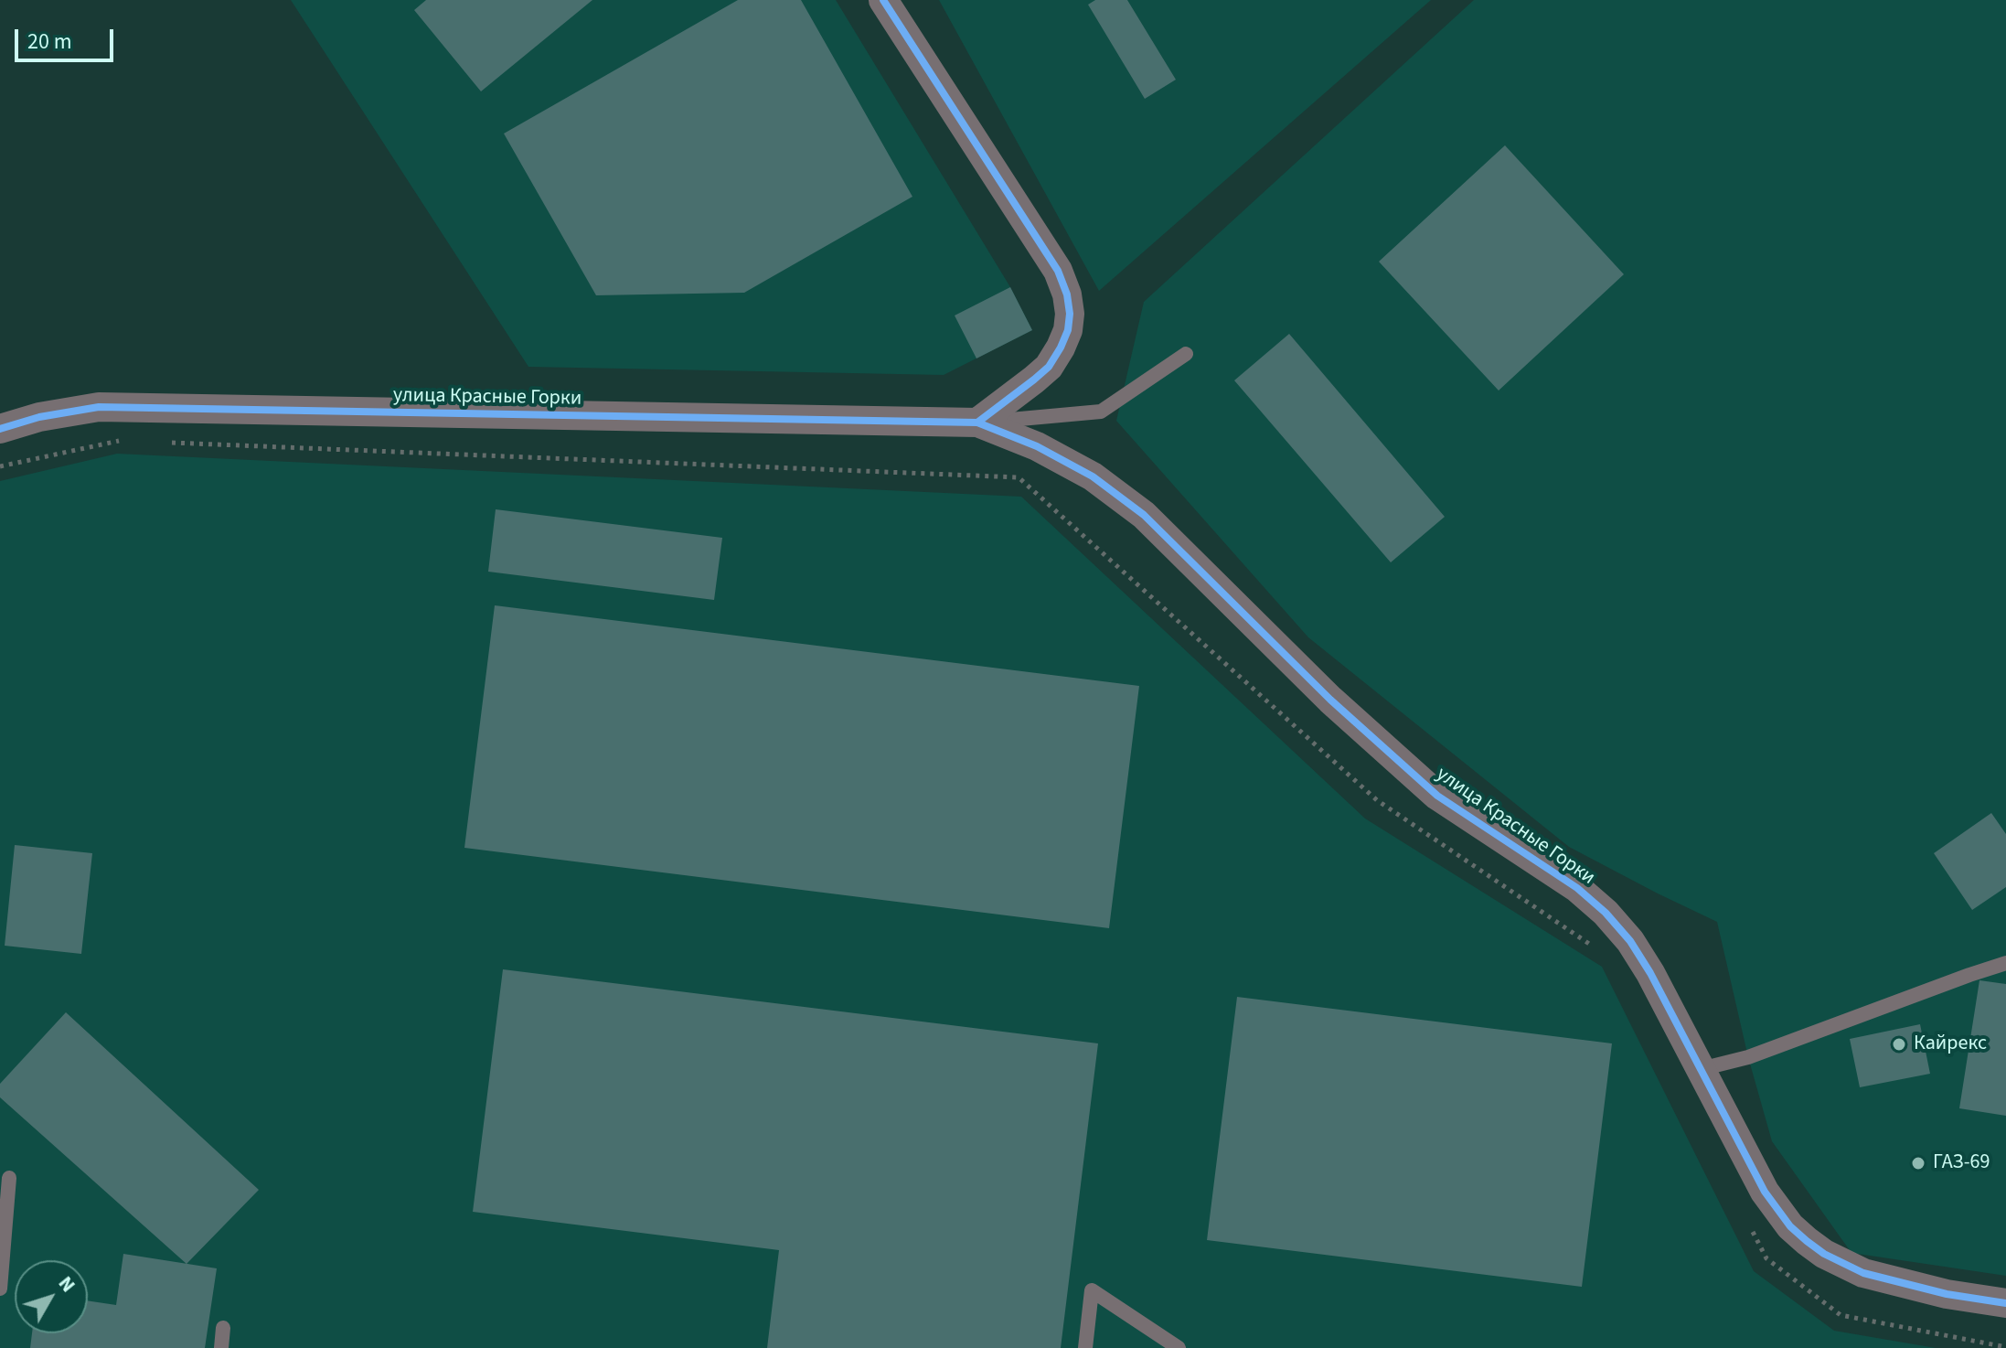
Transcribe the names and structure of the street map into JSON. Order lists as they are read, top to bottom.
{
  "streets": {
    "street": ["улица Красные Горки"]
  },
  "places": ["Кайрекс", "ГАЗ-69"],
  "scale_bar": "20 m",
  "north": "top right"
}
